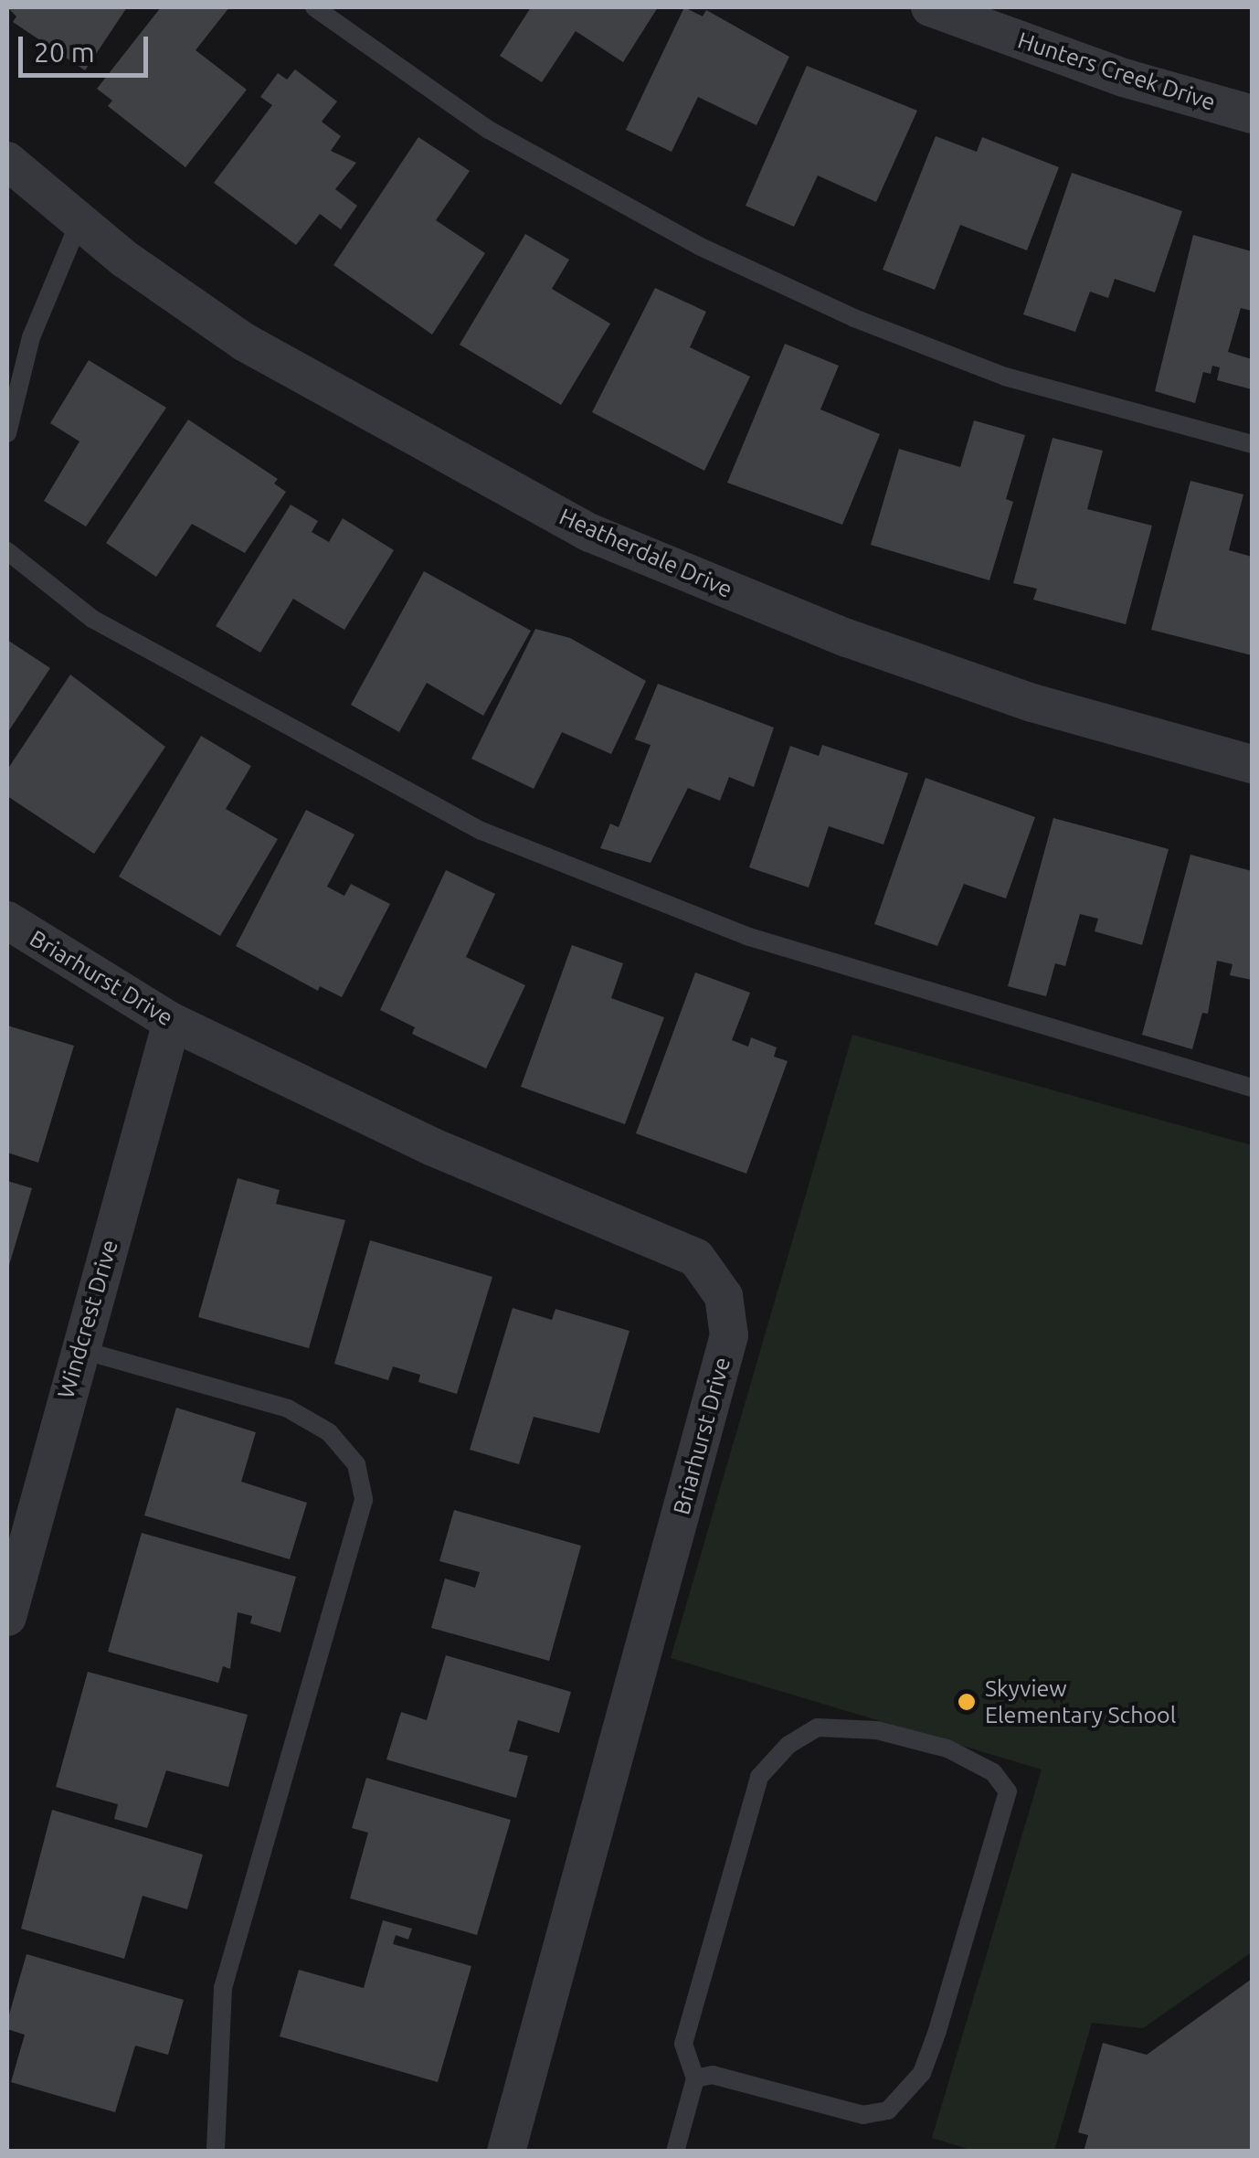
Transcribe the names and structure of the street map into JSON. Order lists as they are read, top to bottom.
{
  "streets": {
    "street": [
      "Hunters Creek Drive",
      "Heatherdale Drive",
      "Briarhurst Drive",
      "Windcrest Drive"
    ]
  },
  "crossings": [
    ["Briarhurst Drive", "Windcrest Drive"]
  ],
  "places": ["Skyview Elementary School"],
  "scale_bar": "20 m"
}
